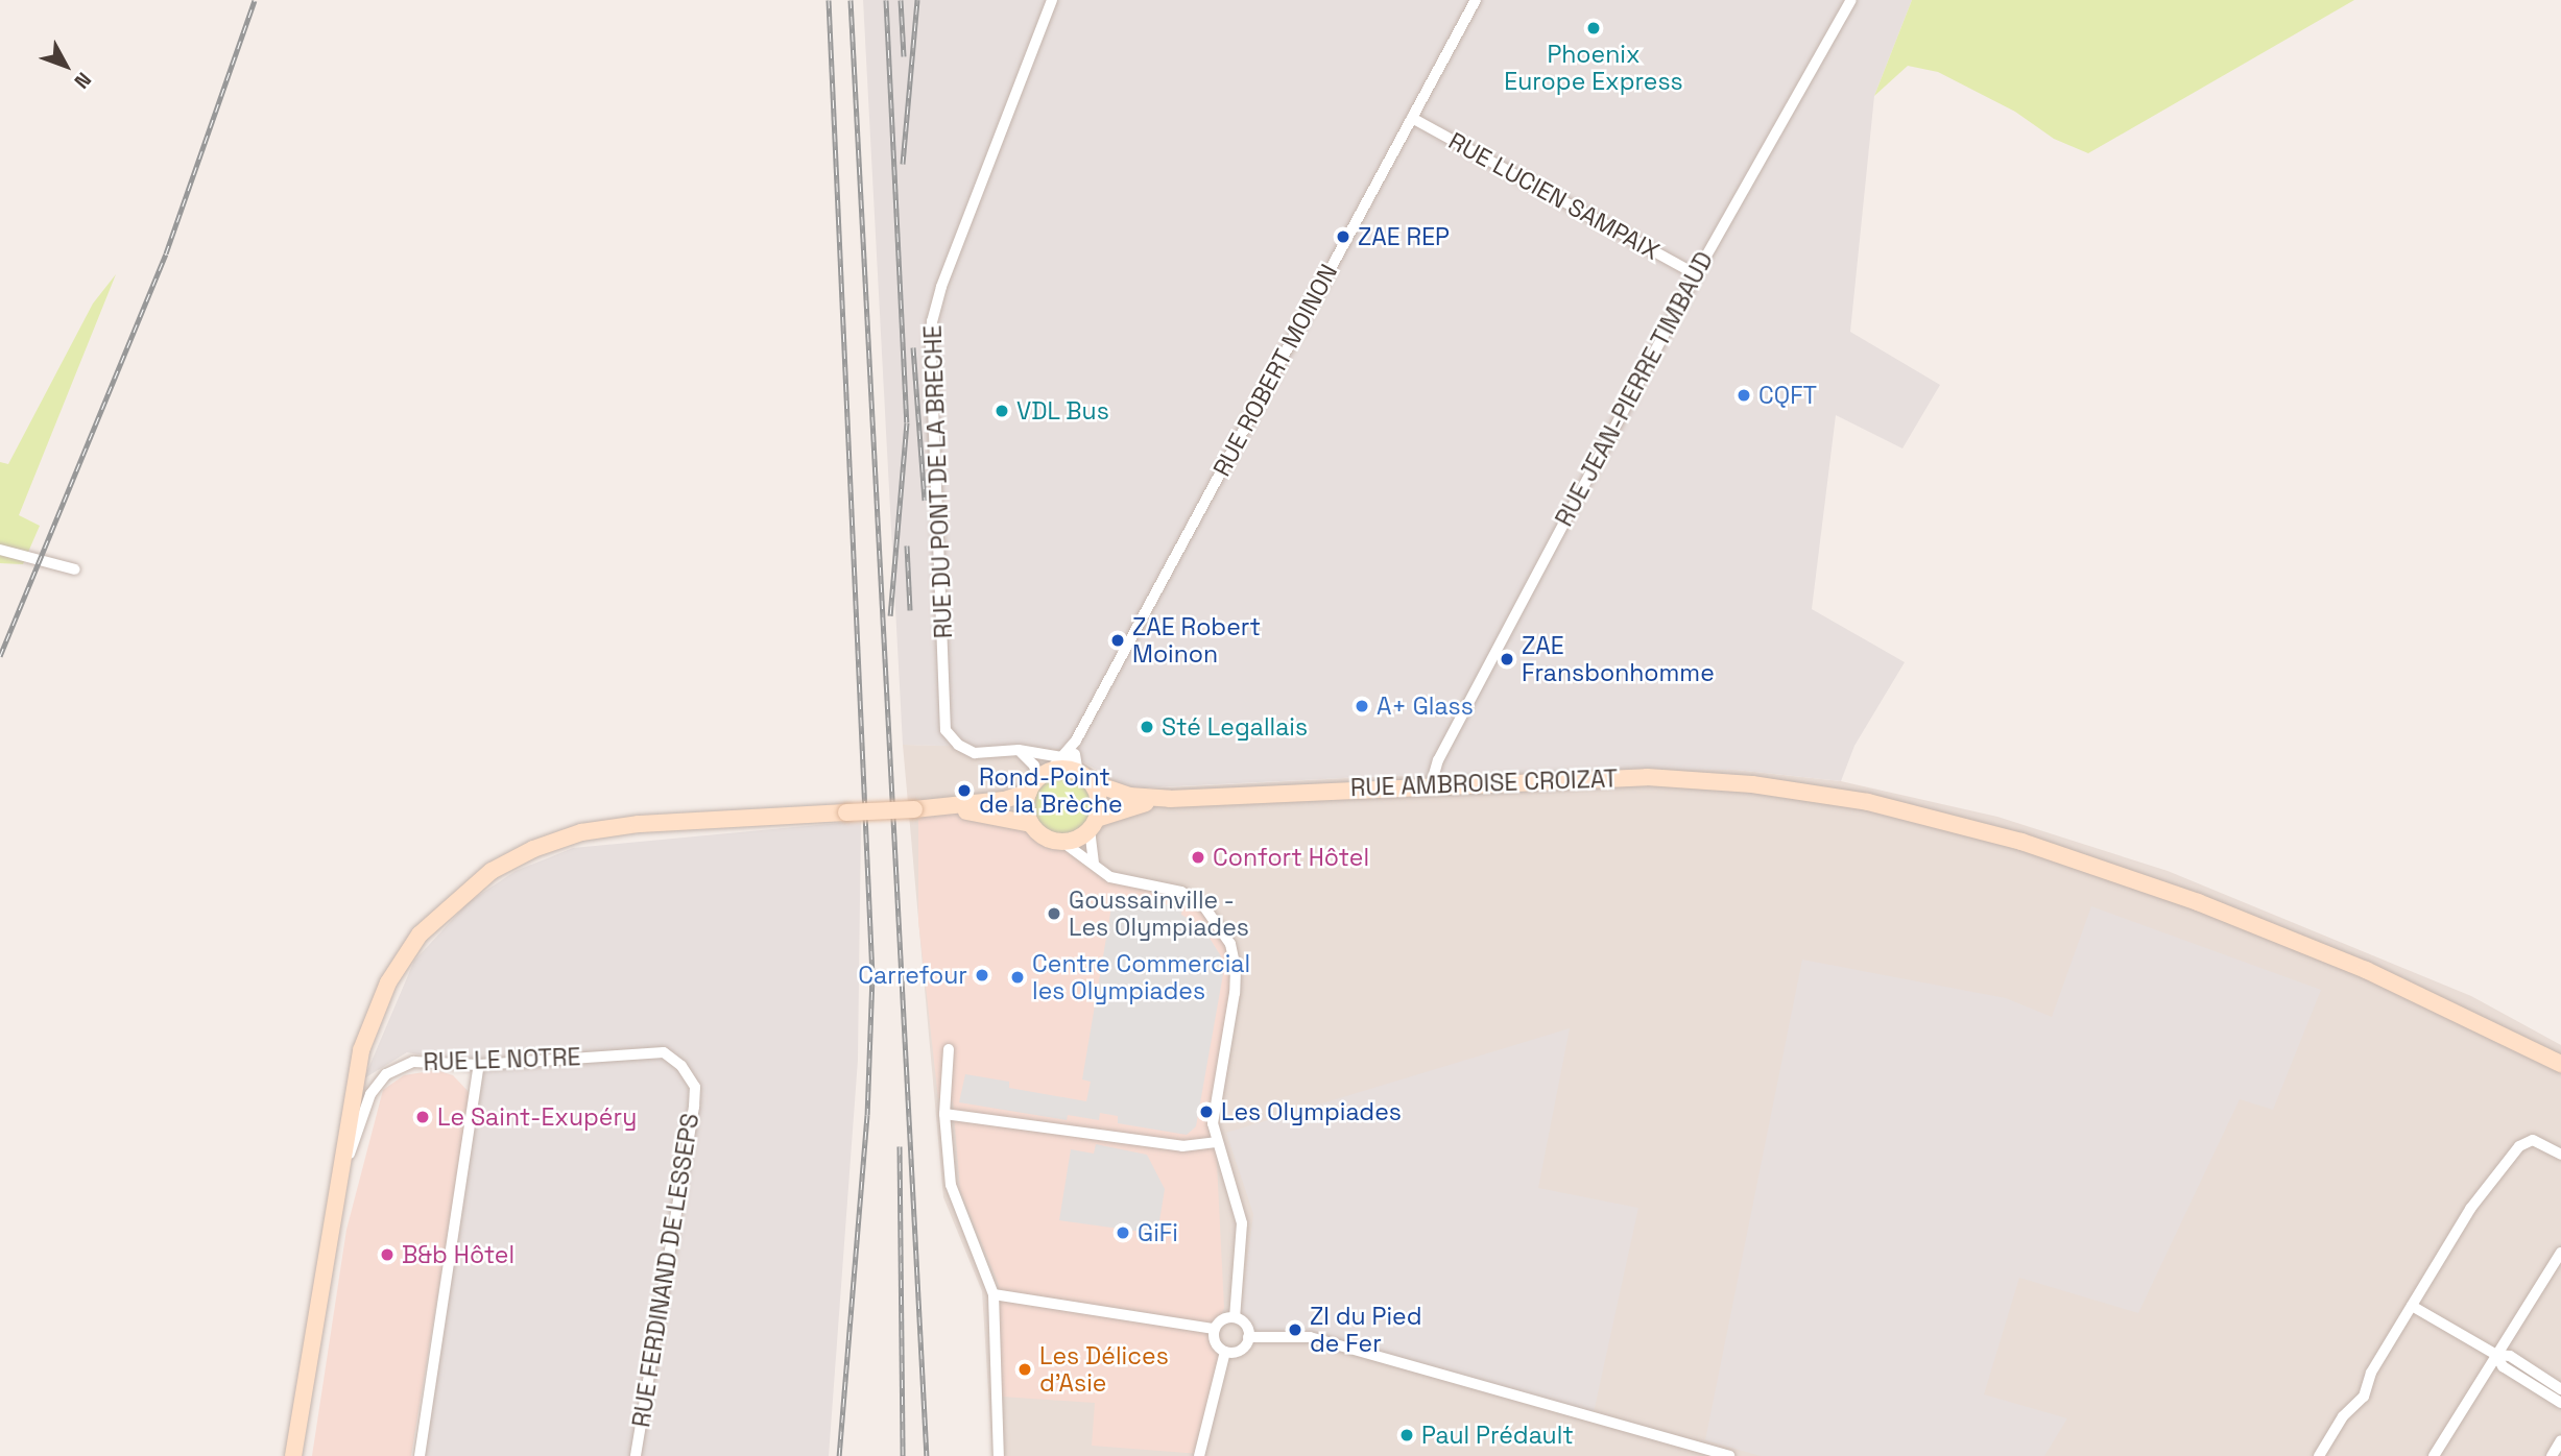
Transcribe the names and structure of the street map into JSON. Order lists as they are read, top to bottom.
{
  "streets": {
    "main road": ["RUE AMBROISE CROIZAT"],
    "street": [
      "RUE LUCIEN SAMPAIX",
      "RUE ROBERT MOINON",
      "RUE JEAN-PIERRE TIMBAUD",
      "RUE DU PONT DE LA BRECHE",
      "RUE LE NOTRE",
      "RUE FERDINAND DE LESSEPS"
    ]
  },
  "crossings": [
    ["RUE LUCIEN SAMPAIX", "RUE ROBERT MOINON"],
    ["RUE LUCIEN SAMPAIX", "RUE JEAN-PIERRE TIMBAUD"],
    ["RUE ROBERT MOINON", "RUE DU PONT DE LA BRECHE"],
    ["RUE JEAN-PIERRE TIMBAUD", "RUE AMBROISE CROIZAT"],
    ["RUE LE NOTRE", "RUE FERDINAND DE LESSEPS"]
  ],
  "places": [
    "Phoenix Europe Express",
    "ZAE REP",
    "CQFT",
    "VDL Bus",
    "ZAE Robert Moinon",
    "ZAE Fransbonhomme",
    "A+ Glass",
    "Sté Legallais",
    "Rond-Point de la Brèche",
    "Confort Hôtel",
    "Goussainville - Les Olympiades",
    "Carrefour",
    "Centre Commercial les Olympiades",
    "Les Olympiades",
    "Le Saint-Exupéry",
    "GiFi",
    "B&b Hôtel",
    "ZI du Pied de Fer",
    "Les Délices d'Asie",
    "Paul Prédault"
  ],
  "north": "bottom right"
}
